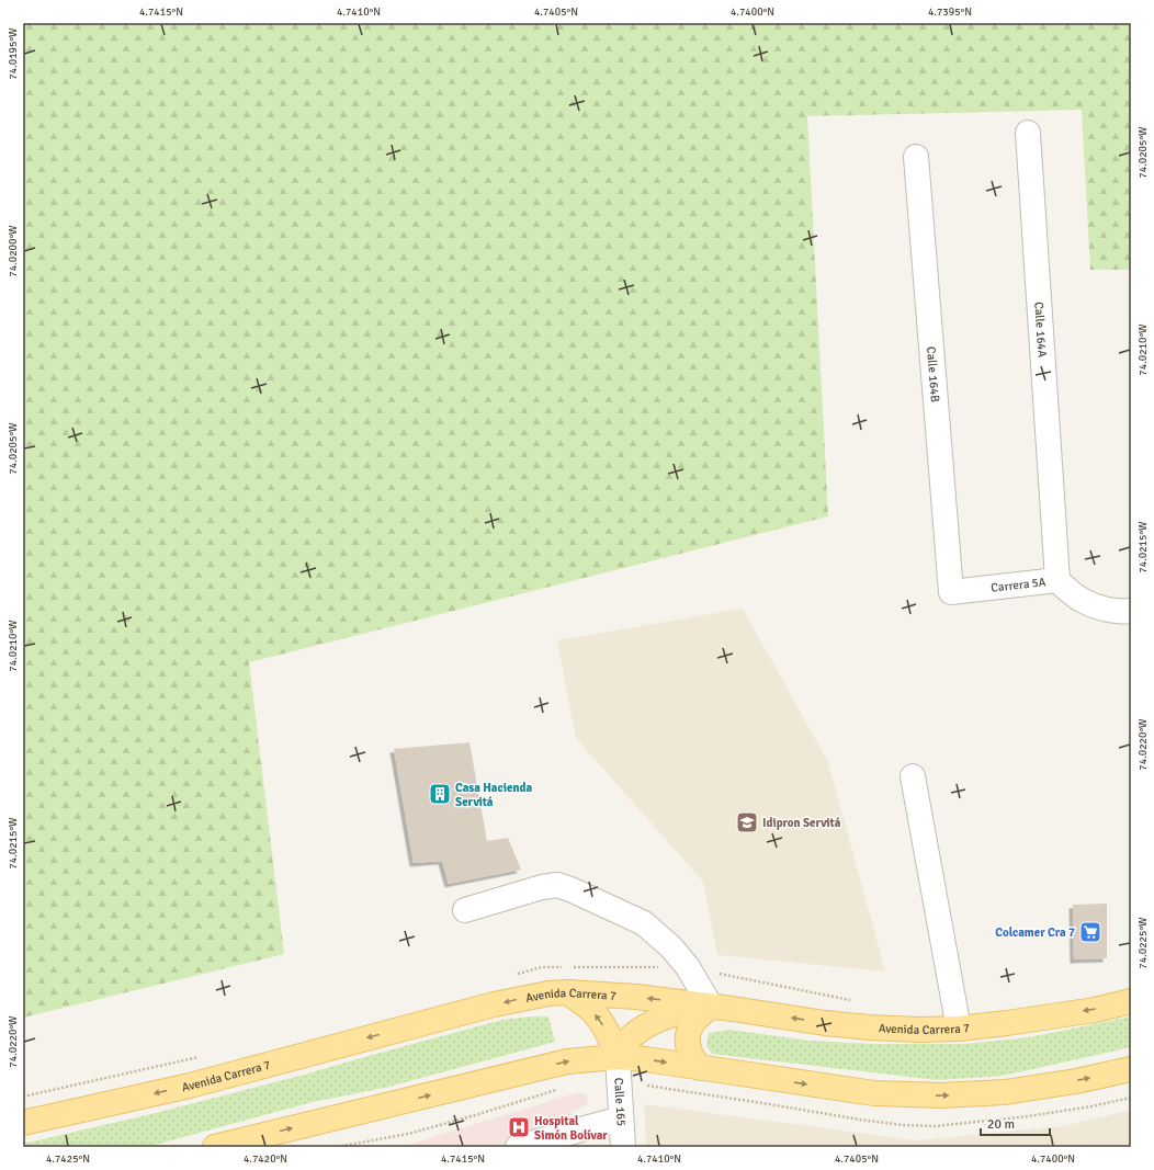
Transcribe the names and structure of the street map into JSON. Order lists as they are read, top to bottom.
{
  "streets": {
    "main road": ["Avenida Carrera 7"],
    "street": [
      "Calle 164A",
      "Calle 164B",
      "Carrera 5A",
      "Calle 165"
    ]
  },
  "crossings": [
    ["Calle 164A", "Carrera 5A"],
    ["Calle 164B", "Carrera 5A"]
  ],
  "places": {
    "building": ["Casa Hacienda Servitá"],
    "school or university": ["Idipron Servitá"],
    "supermarket": ["Colcamer Cra 7"],
    "hospital": ["Hospital Simón Bolívar"]
  },
  "scale_bar": "20 m",
  "coordinates": [
    "4.7415°N",
    "4.7410°N",
    "4.7405°N",
    "4.7400°N",
    "4.7395°N",
    "74.0195°W",
    "74.0205°W",
    "74.0200°W",
    "74.0210°W",
    "74.0215°W",
    "74.0220°W",
    "74.0225°W",
    "4.7425°N",
    "4.7420°N"
  ]
}
